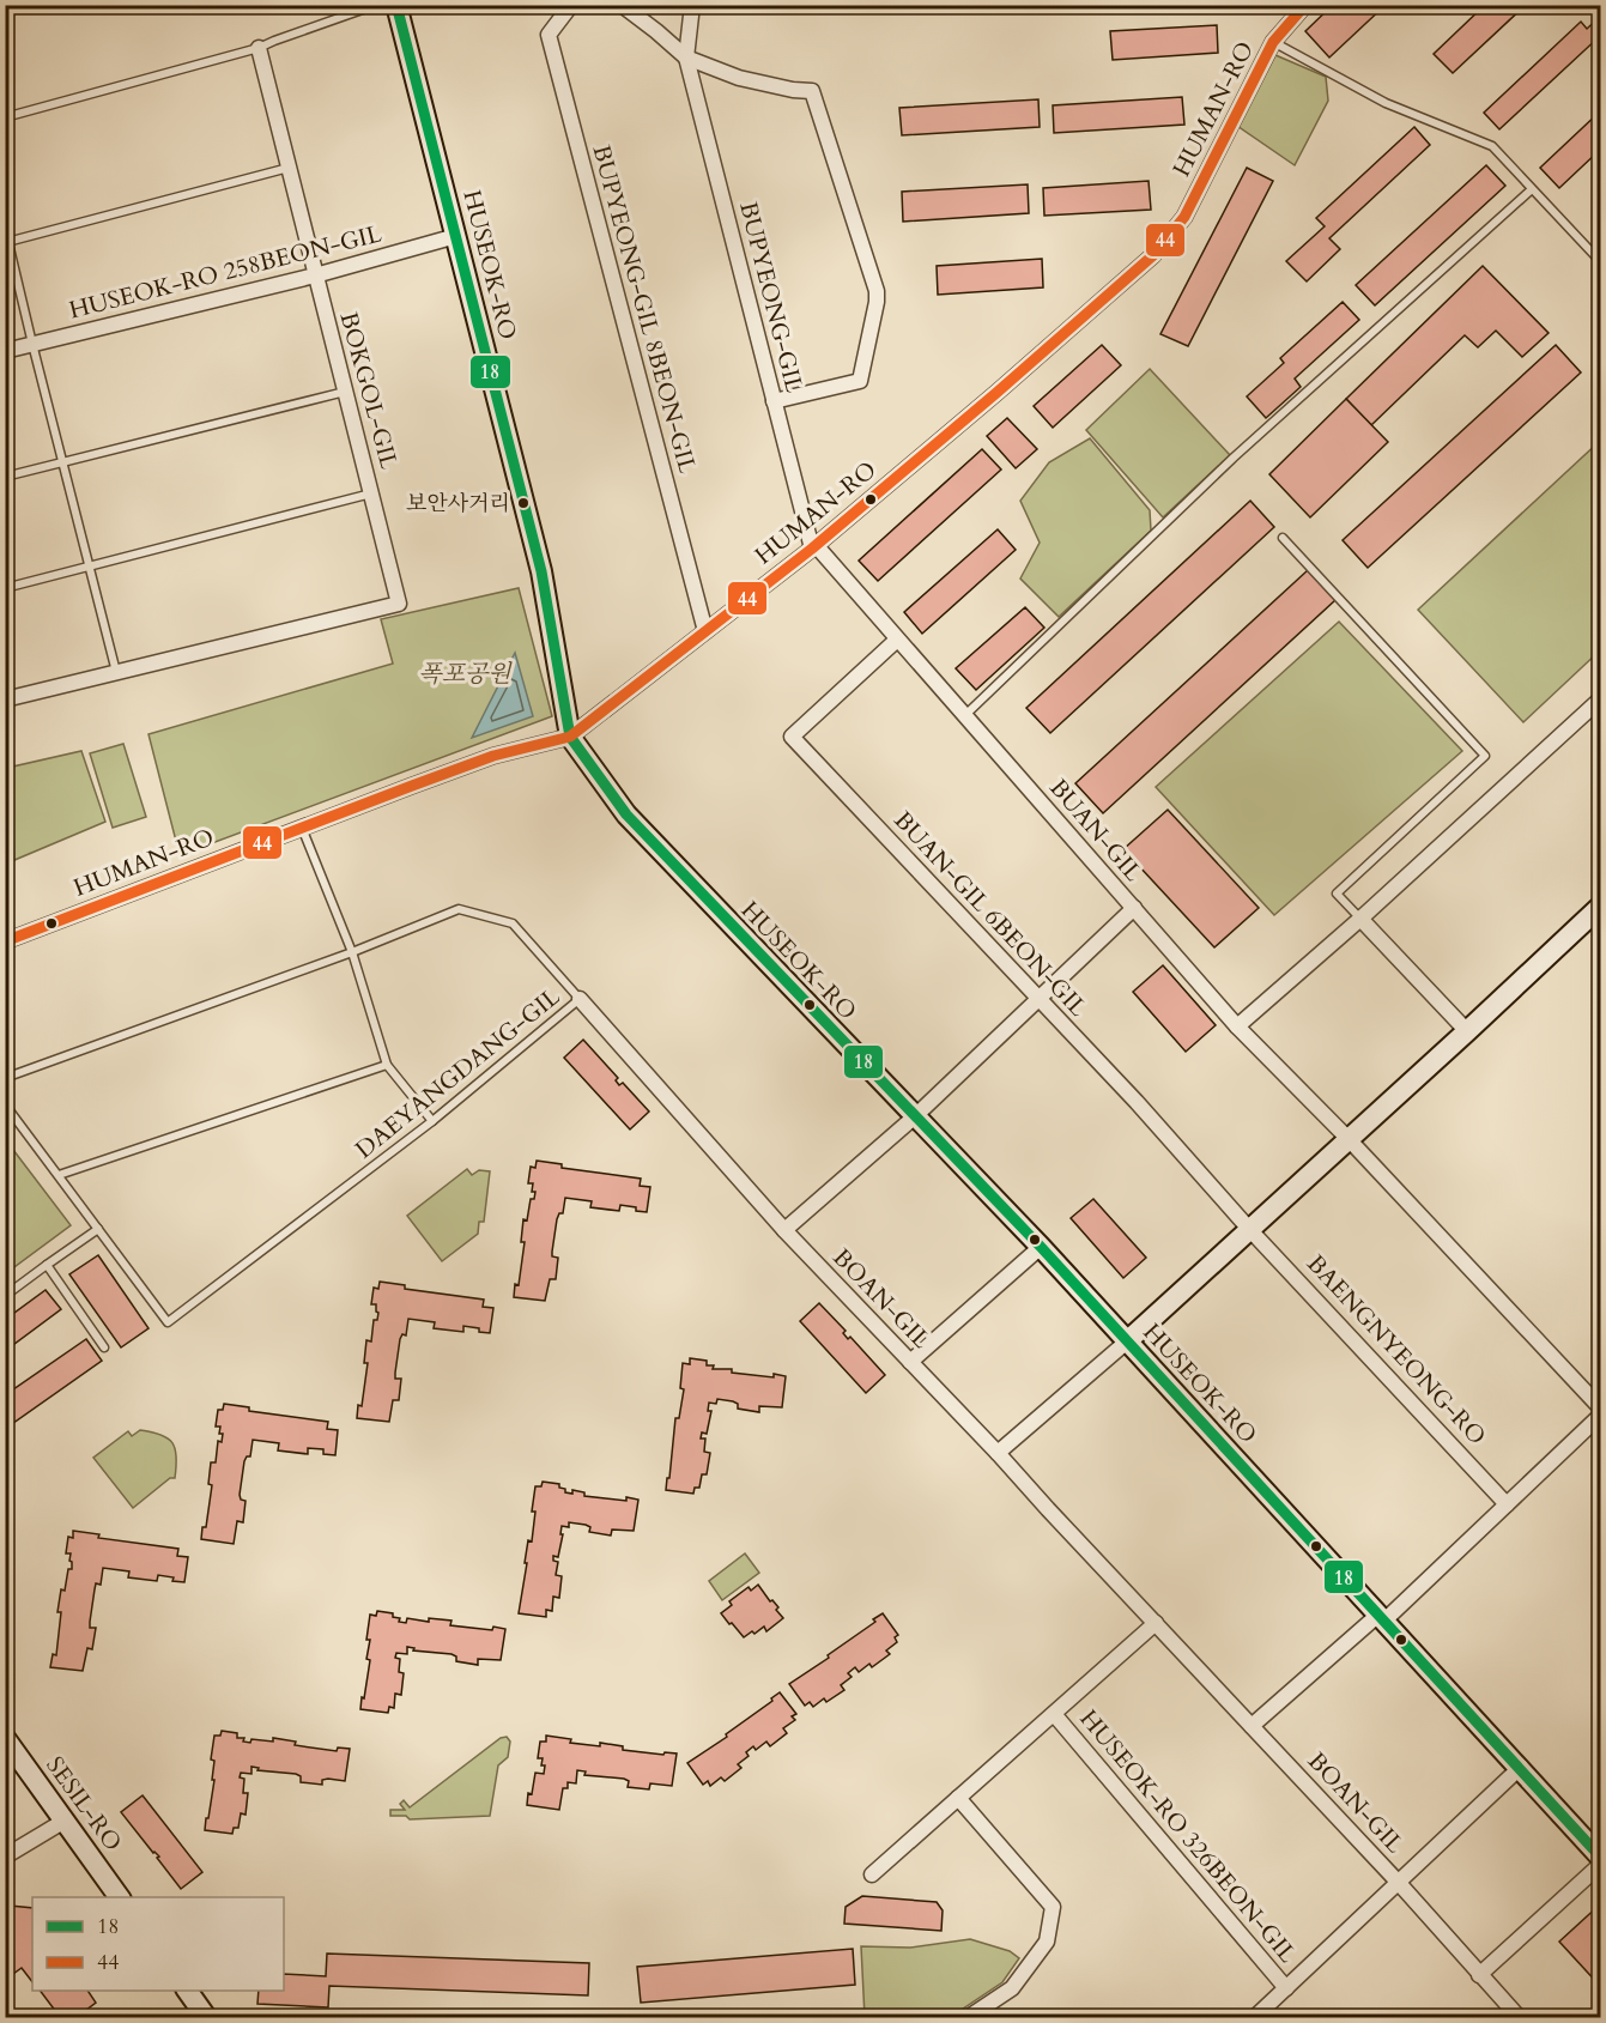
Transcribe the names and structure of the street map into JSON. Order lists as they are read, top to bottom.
{
  "streets": {
    "street": [
      "HUMAN-RO",
      "HUSEOK-RO",
      "HUSEOK-RO 258BEON-GIL",
      "BUPYEONG-GIL",
      "BUPYEONG-GIL 8BEON-GIL",
      "BOKGOL-GIL",
      "BUAN-GIL",
      "BUAN-GIL 6BEON-GIL",
      "BOAN-GIL",
      "BAENGNYEONG-RO",
      "SESIL-RO",
      "HUSEOK-RO 326BEON-GIL"
    ],
    "lane": ["DAEYANGDANG-GIL"]
  },
  "crossings": [
    ["HUMAN-RO", "HUSEOK-RO"],
    ["HUMAN-RO", "BUPYEONG-GIL"],
    ["HUMAN-RO", "BUPYEONG-GIL 8BEON-GIL"],
    ["HUMAN-RO", "BUAN-GIL"],
    ["HUSEOK-RO", "HUSEOK-RO 258BEON-GIL"],
    ["HUSEOK-RO", "HUSEOK-RO 326BEON-GIL"],
    ["HUSEOK-RO 258BEON-GIL", "BOKGOL-GIL"],
    ["BUPYEONG-GIL", "BUAN-GIL"],
    ["BUAN-GIL", "BUAN-GIL 6BEON-GIL"],
    ["BUAN-GIL 6BEON-GIL", "BAENGNYEONG-RO"],
    ["DAEYANGDANG-GIL", "BOAN-GIL"],
    ["BOAN-GIL", "HUSEOK-RO 326BEON-GIL"]
  ],
  "parks": ["폭포공원"],
  "places": ["보안사거리"],
  "lines": ["transit line 18", "transit line 44"],
  "legend": ["18", "44"]
}
